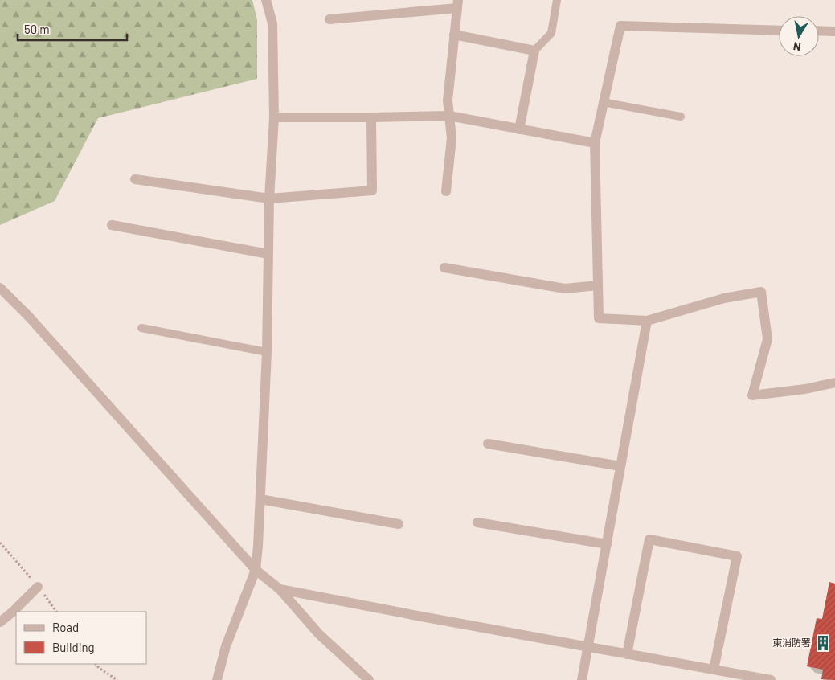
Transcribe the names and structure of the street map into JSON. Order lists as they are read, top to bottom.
{
  "places": {
    "building": ["東消防署"]
  },
  "legend": ["Road", "Building"],
  "scale_bar": "50 m",
  "north": "bottom"
}
